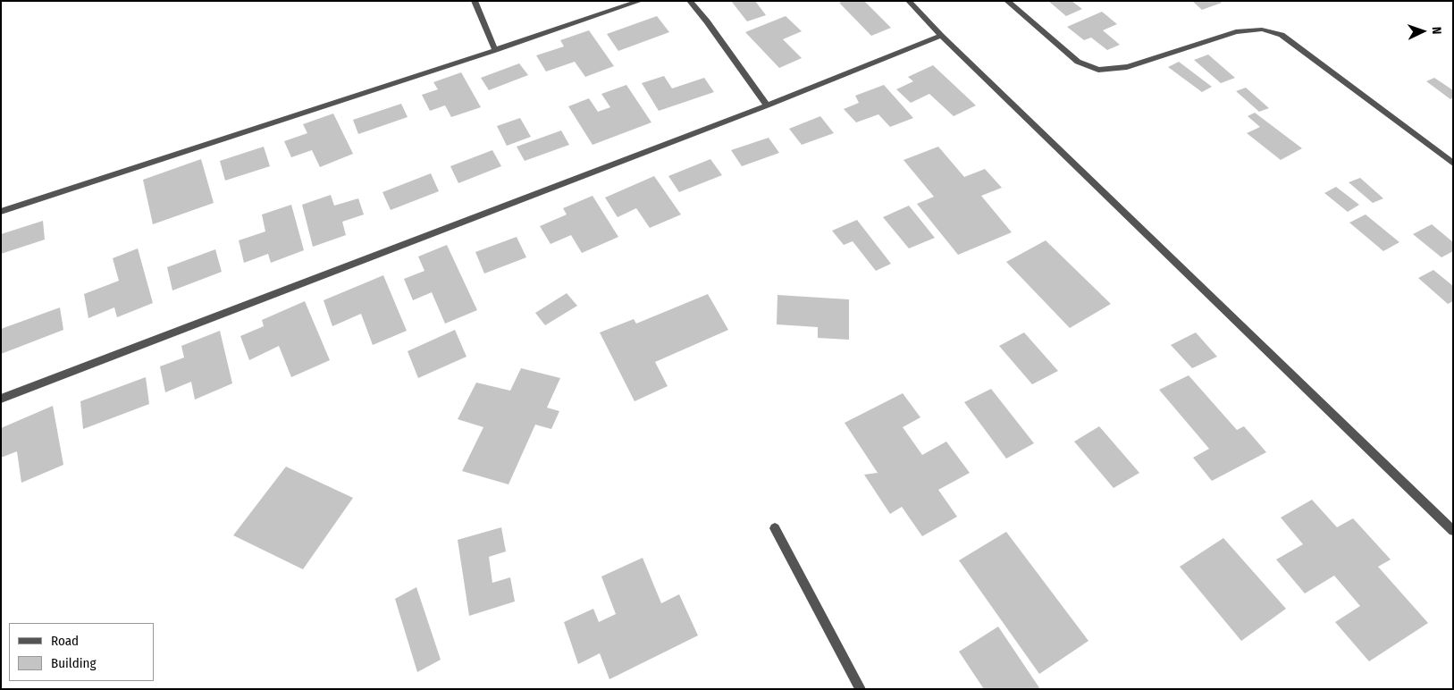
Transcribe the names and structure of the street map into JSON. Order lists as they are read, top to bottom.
{
  "legend": ["Road", "Building"],
  "north": "right"
}
